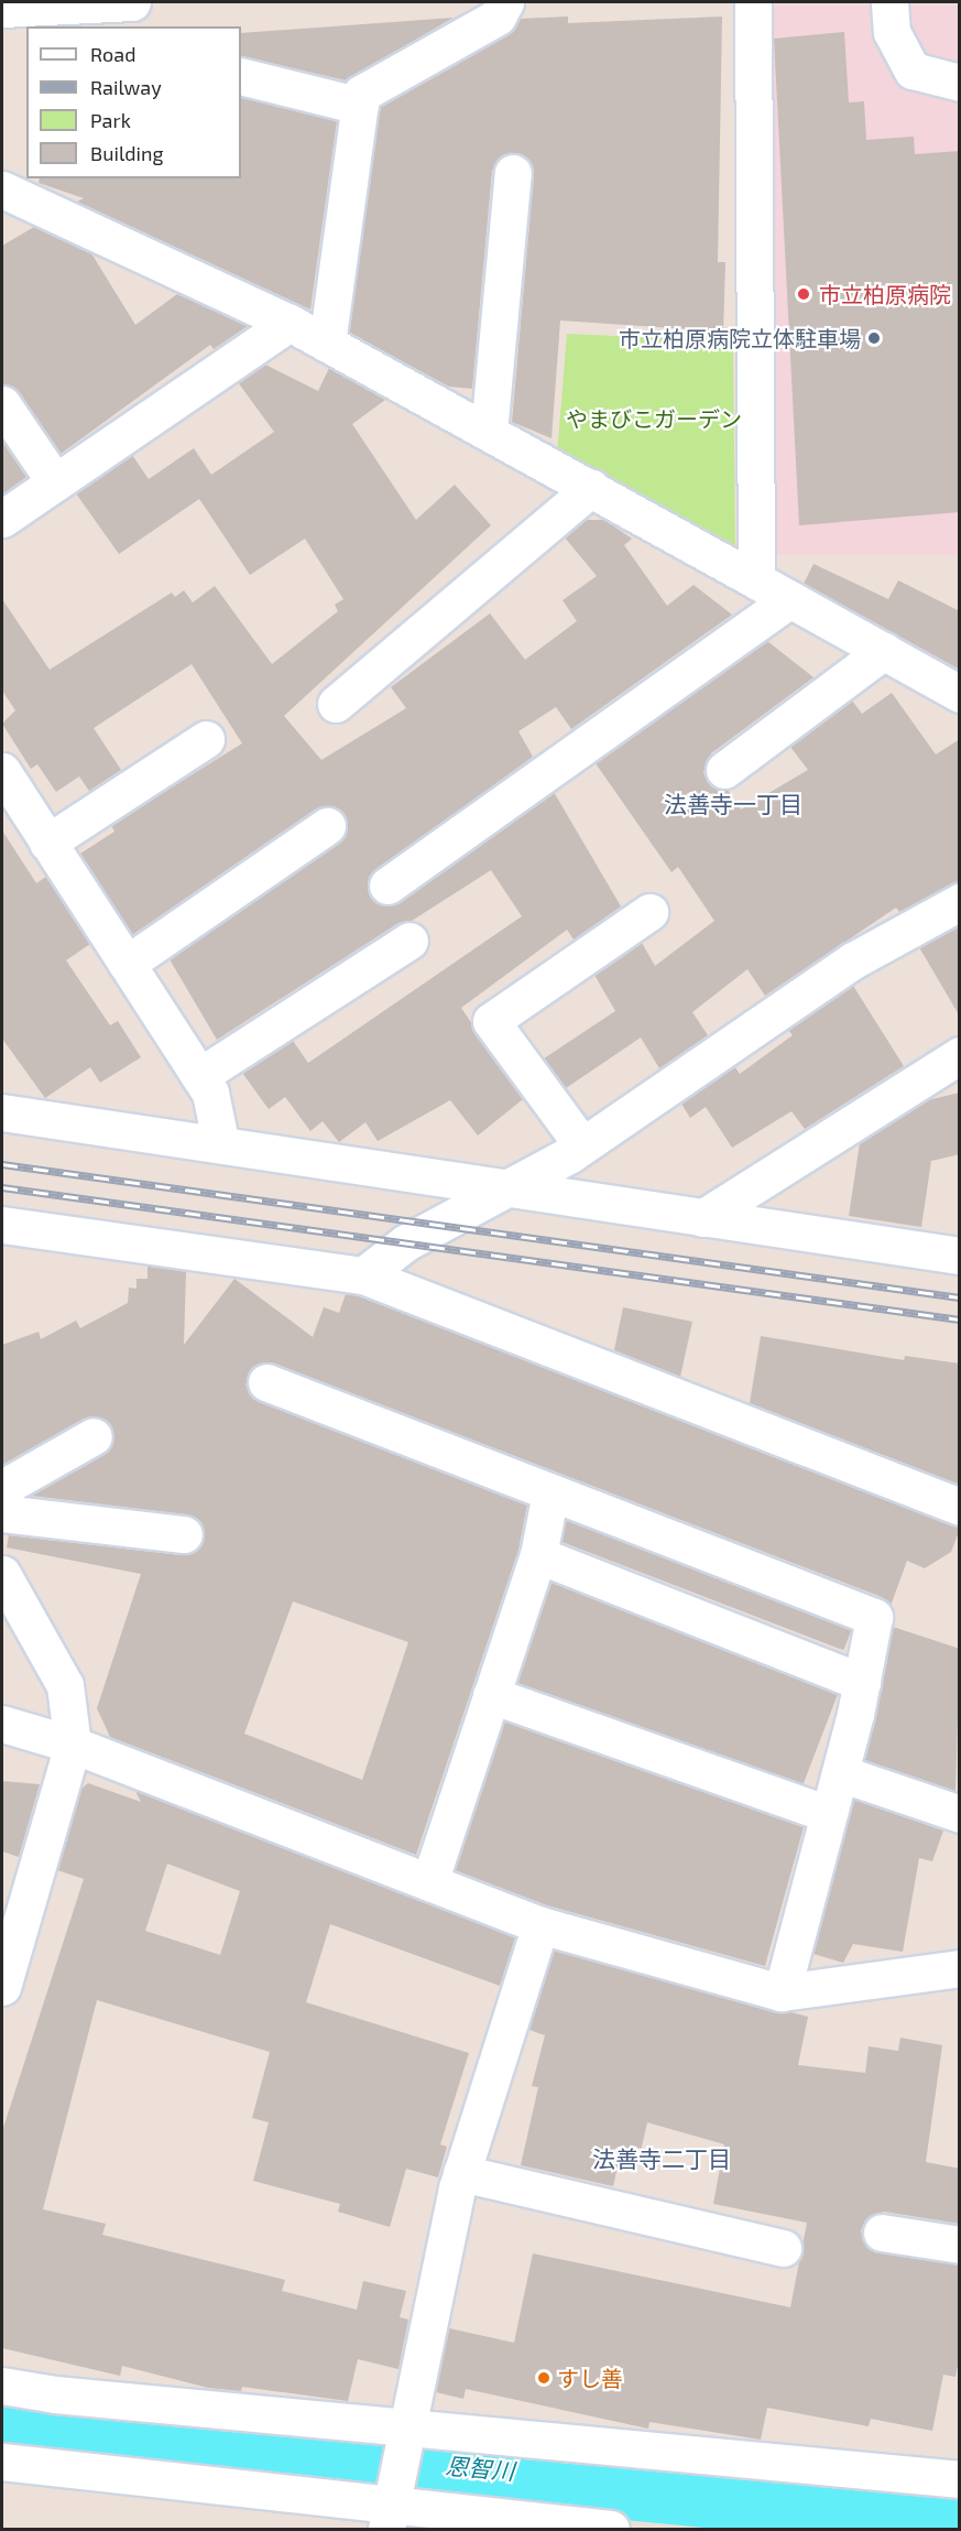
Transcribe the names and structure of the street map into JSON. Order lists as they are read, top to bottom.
{
  "districts": ["法善寺一丁目", "法善寺二丁目"],
  "water": ["恩智川"],
  "parks": ["やまびこガーデン"],
  "places": ["市立柏原病院", "市立柏原病院立体駐車場", "すし善"],
  "legend": [
    "Road",
    "Railway",
    "Park",
    "Building"
  ]
}
